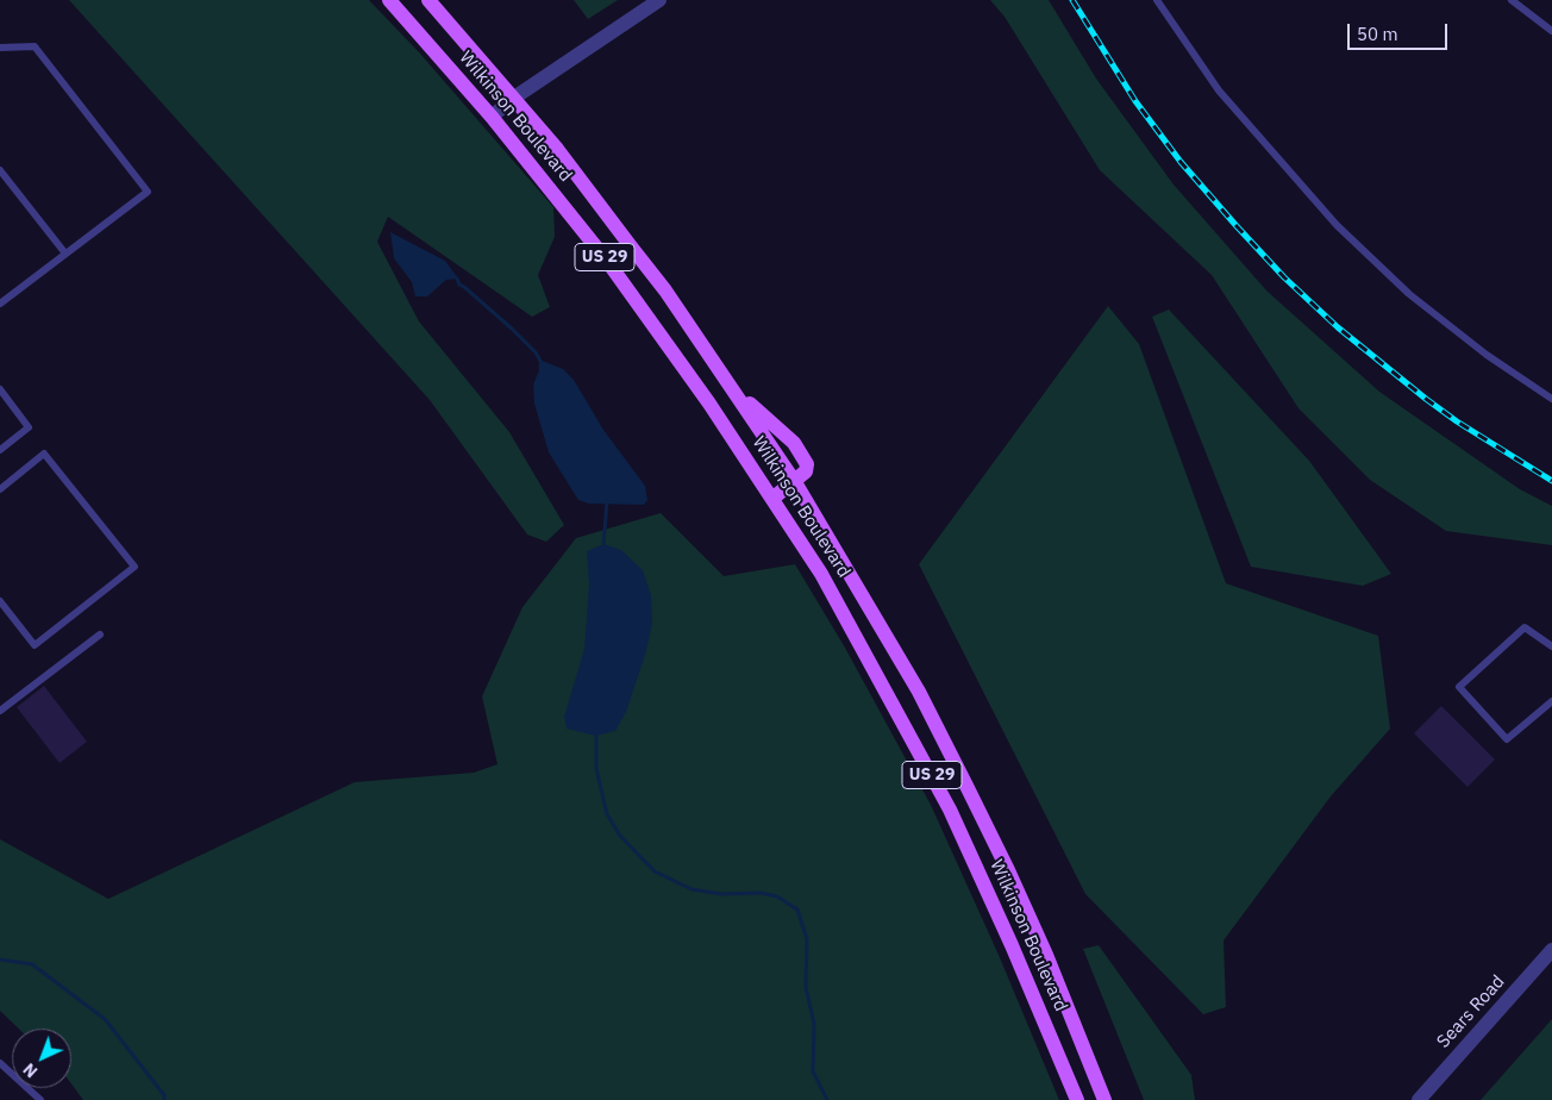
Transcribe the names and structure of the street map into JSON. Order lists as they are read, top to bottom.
{
  "streets": {
    "main road": ["Wilkinson Boulevard", "US 29"],
    "street": ["Sears Road"]
  },
  "scale_bar": "50 m",
  "north": "bottom left"
}
